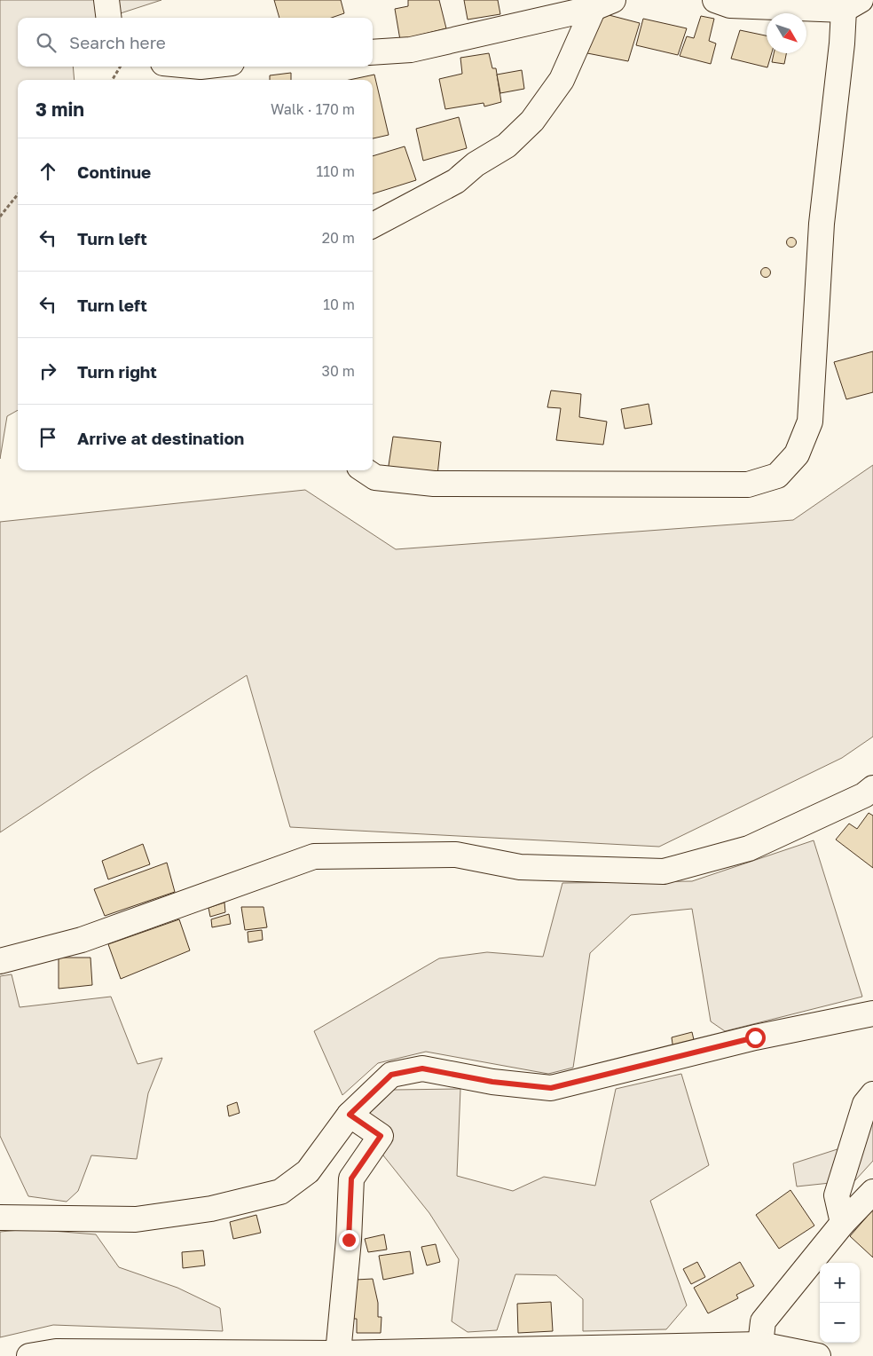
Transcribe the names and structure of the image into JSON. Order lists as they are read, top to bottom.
{
  "north": "bottom right",
  "page": {
    "search": "Search here",
    "heading": ["3 min", "Walk · 170 m"],
    "list": [
      ["Continue", "110 m"],
      ["Turn left", "20 m"],
      ["Turn left", "10 m"],
      ["Turn right", "30 m"],
      "Arrive at destination"
    ],
    "map_buttons": ["+", "−"]
  }
}
